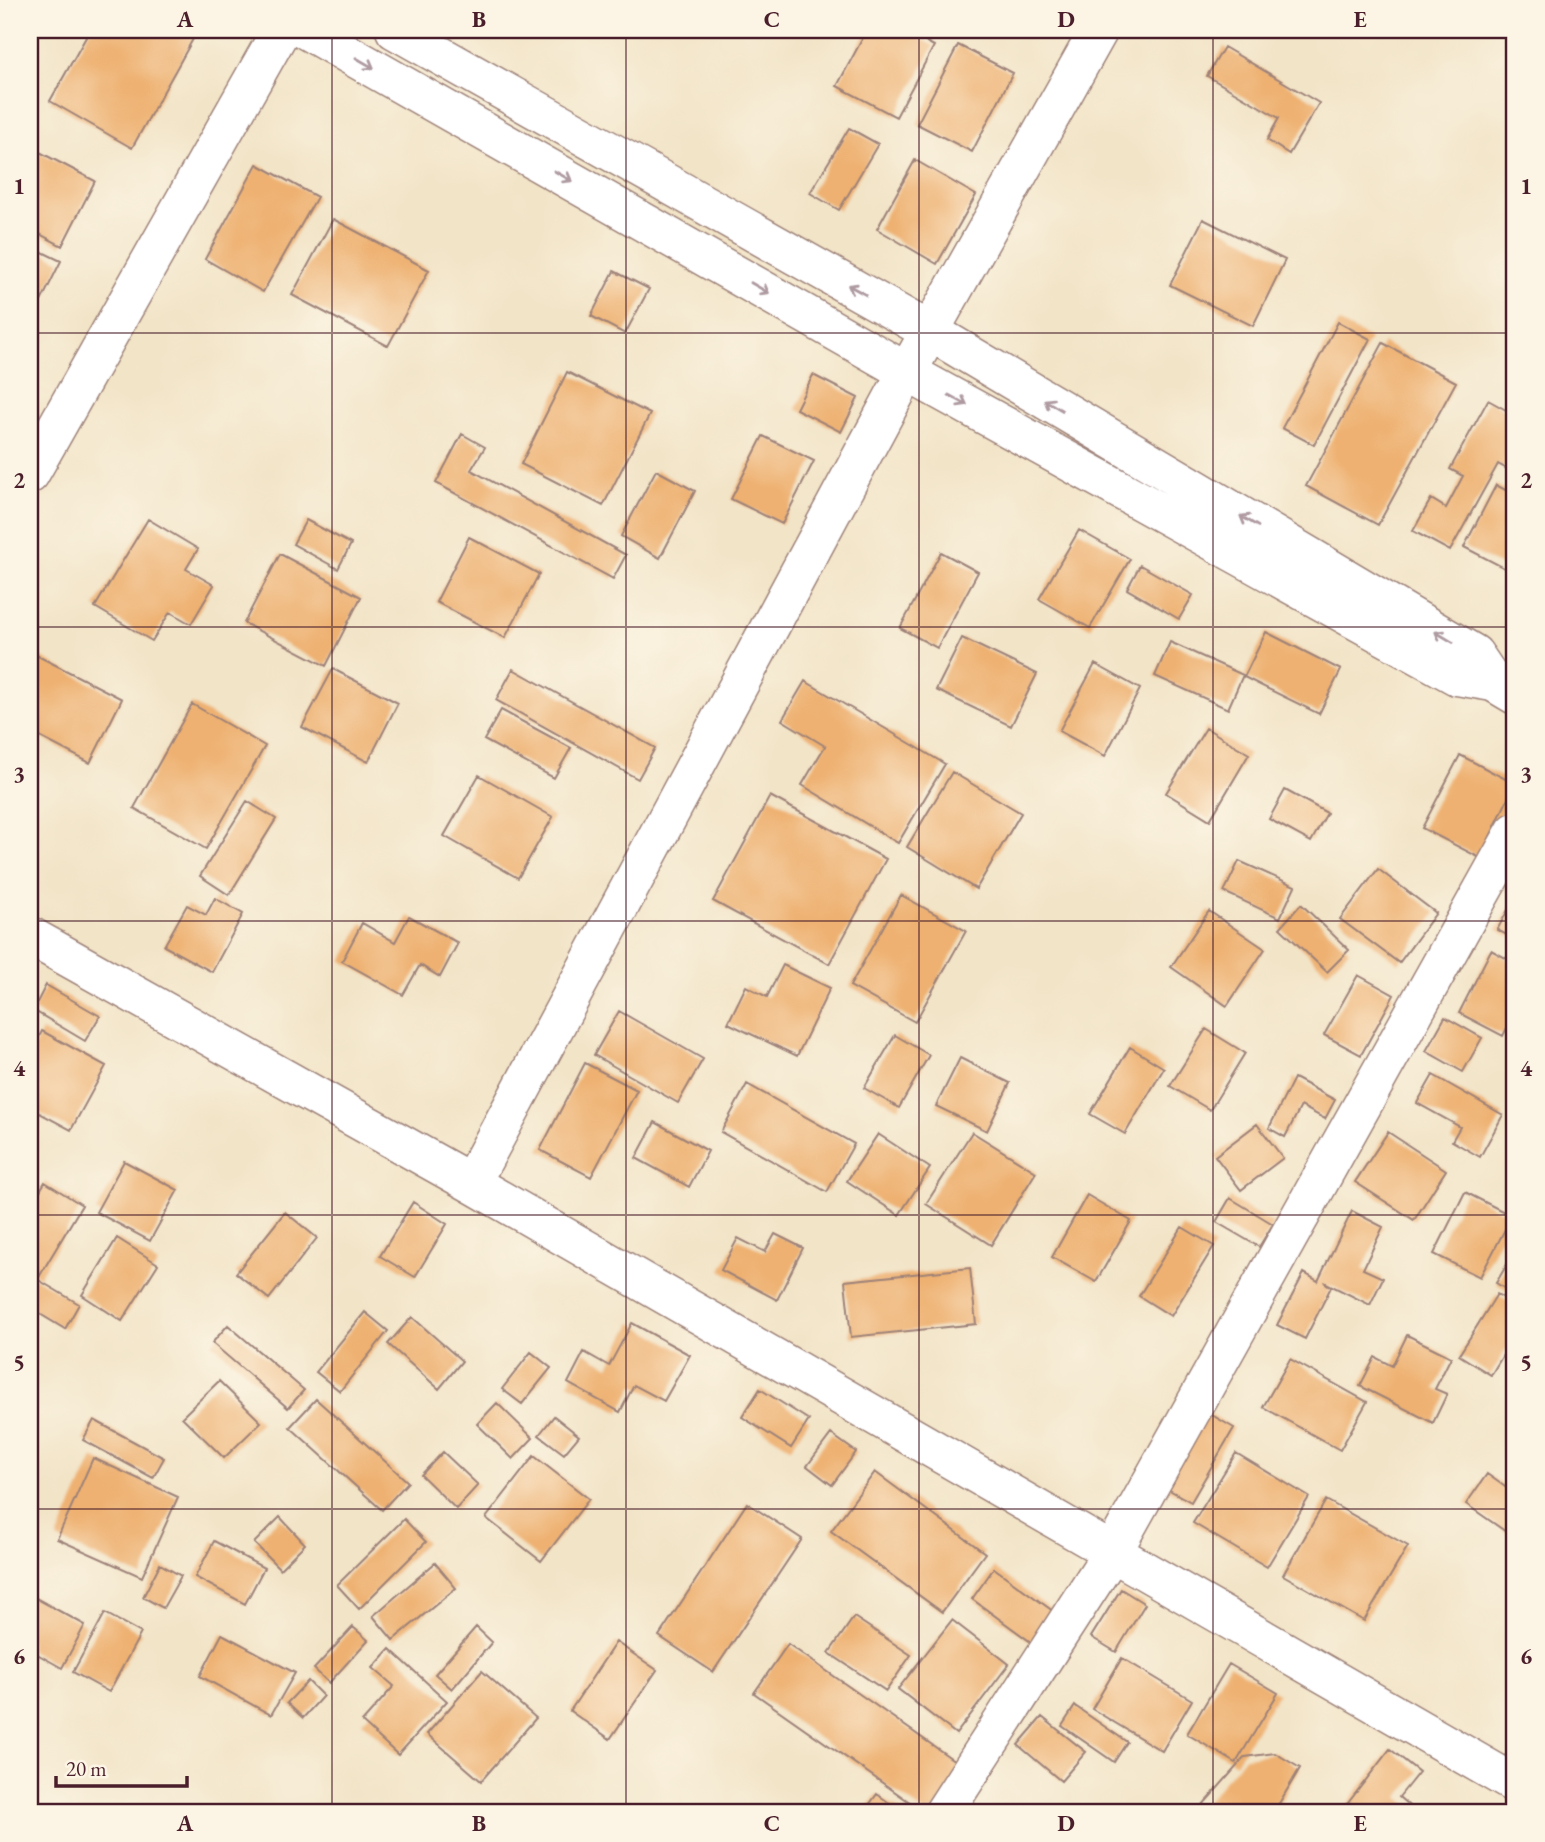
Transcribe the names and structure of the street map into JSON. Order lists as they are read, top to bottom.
{
  "scale_bar": "20 m",
  "grid": {
    "columns": [
      "A",
      "B",
      "C",
      "D",
      "E"
    ],
    "rows": [
      "1",
      "2",
      "3",
      "4",
      "5",
      "6"
    ]
  }
}
